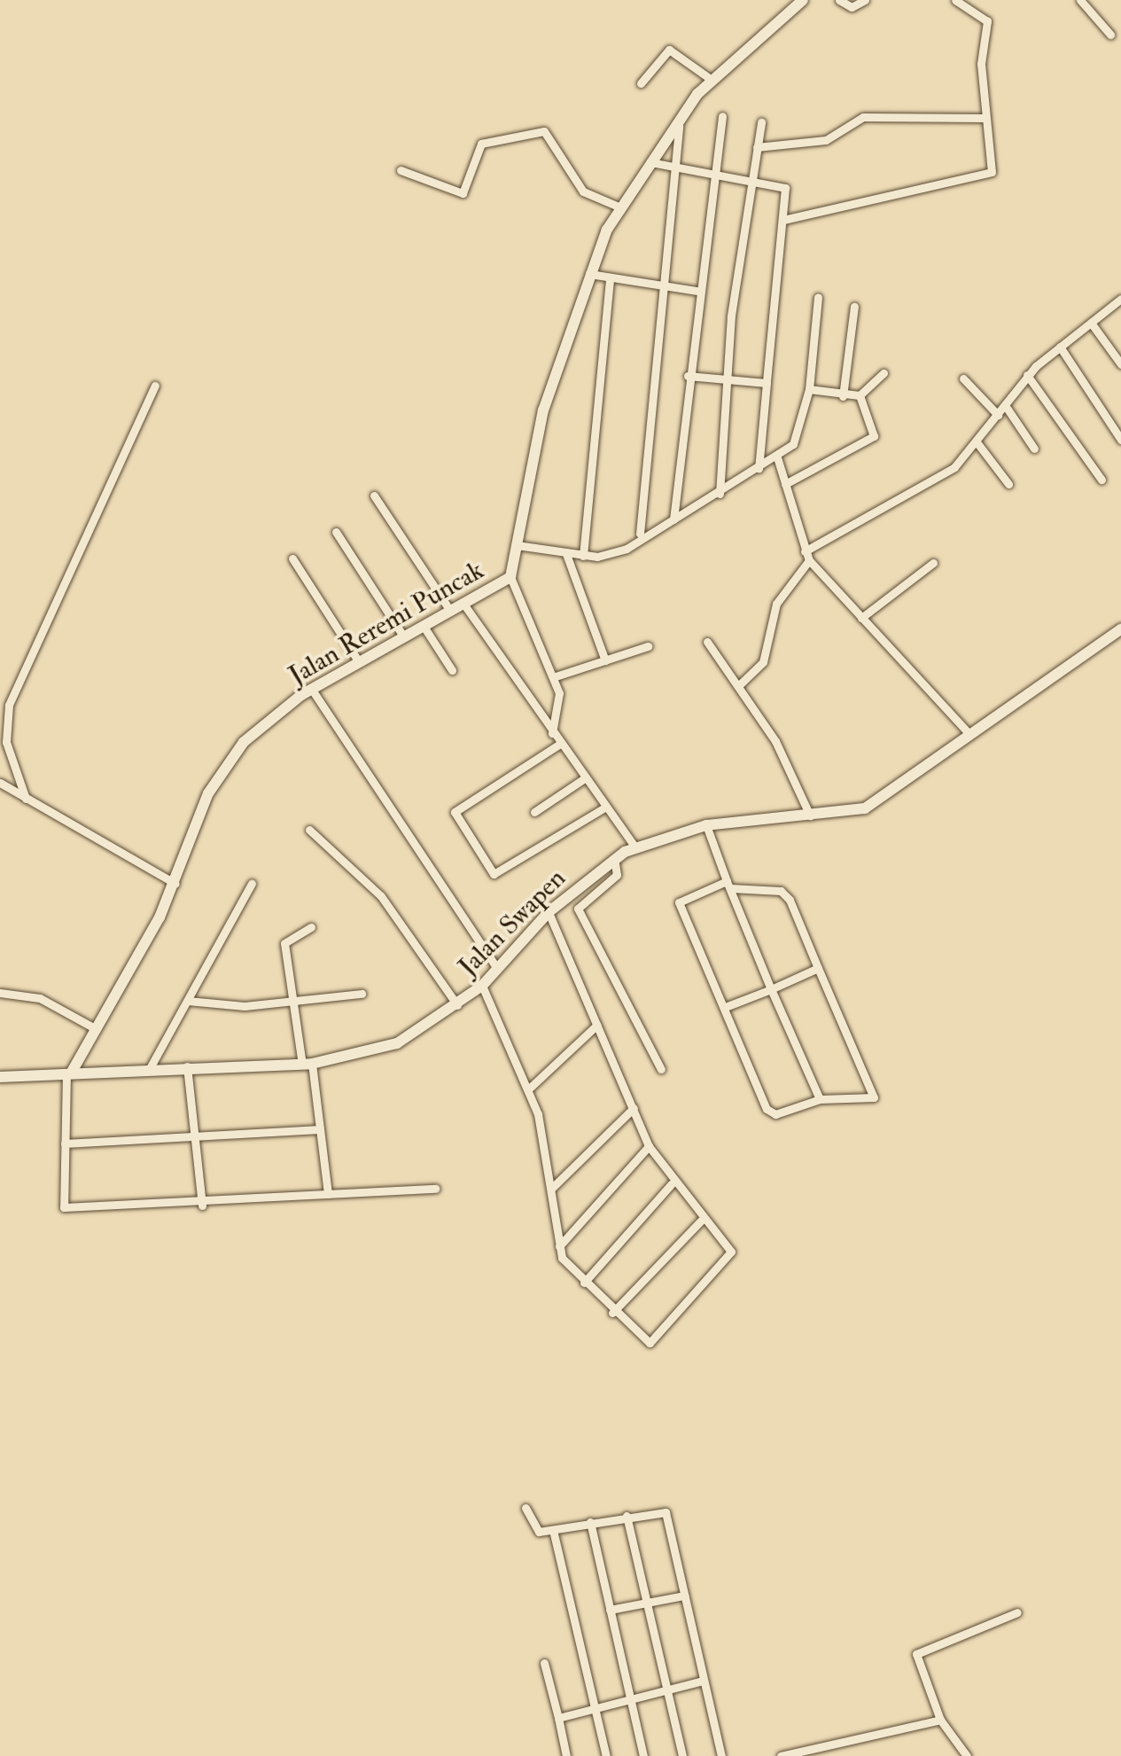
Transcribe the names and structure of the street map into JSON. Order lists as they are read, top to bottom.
{
  "streets": {
    "street": ["Jalan Reremi Puncak", "Jalan Swapen"]
  }
}
